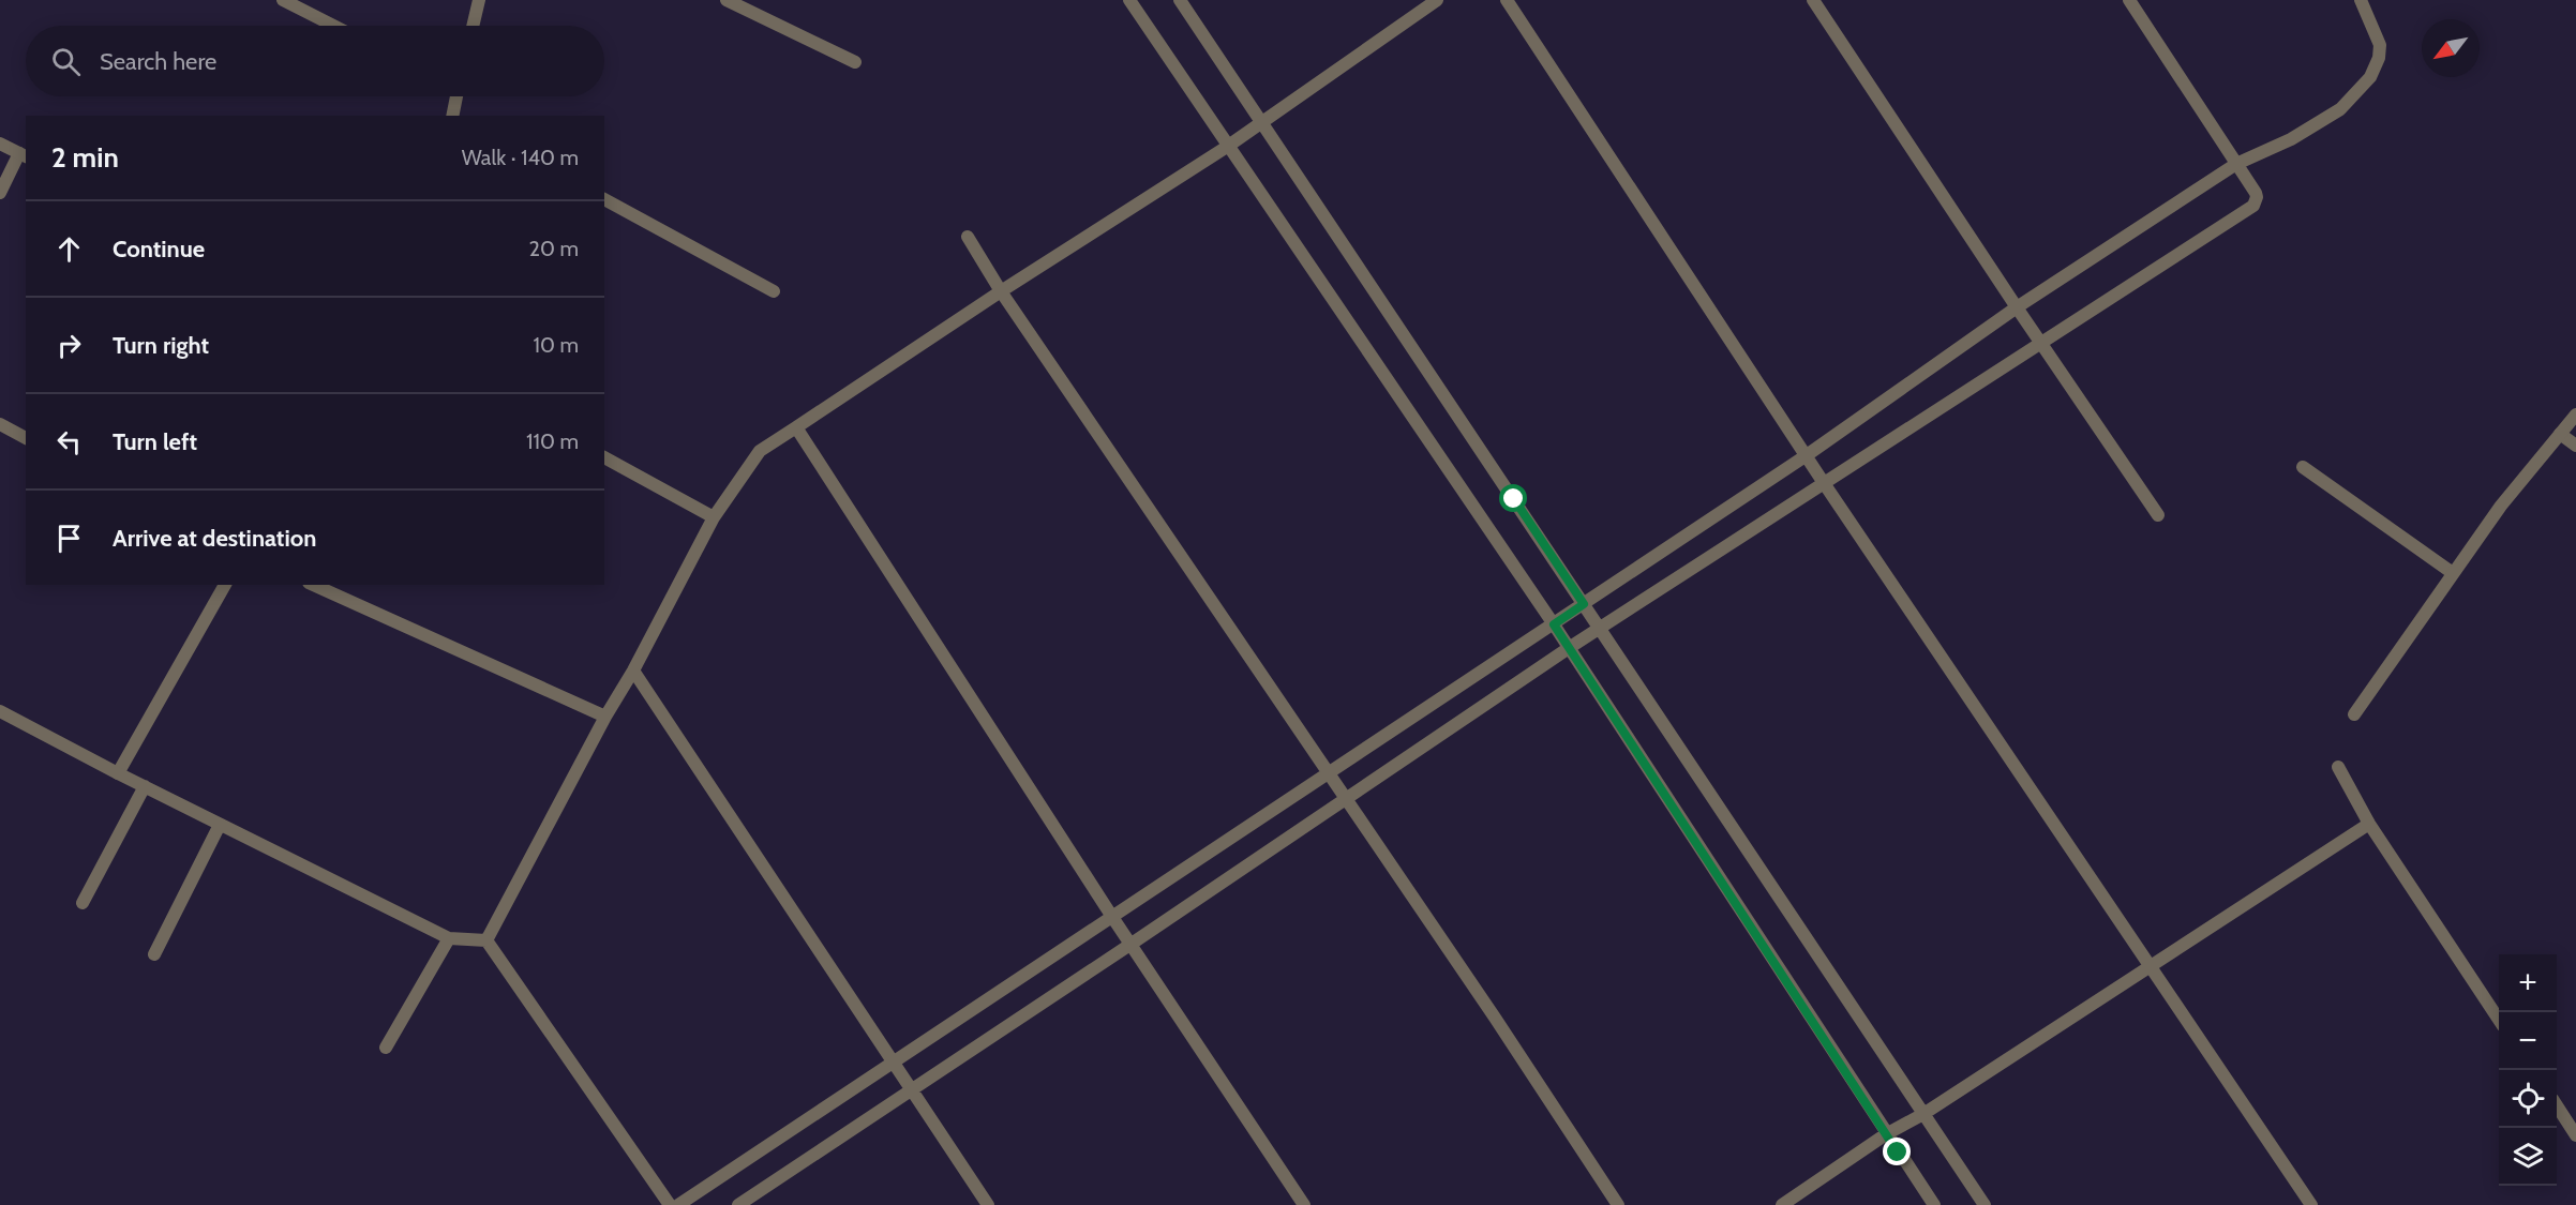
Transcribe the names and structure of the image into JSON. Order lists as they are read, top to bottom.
{
  "north": "bottom left",
  "page": {
    "search": "Search here",
    "heading": ["2 min", "Walk · 140 m"],
    "list": [
      ["Continue", "20 m"],
      ["Turn right", "10 m"],
      ["Turn left", "110 m"],
      "Arrive at destination"
    ],
    "map_buttons": ["+", "−"]
  }
}
